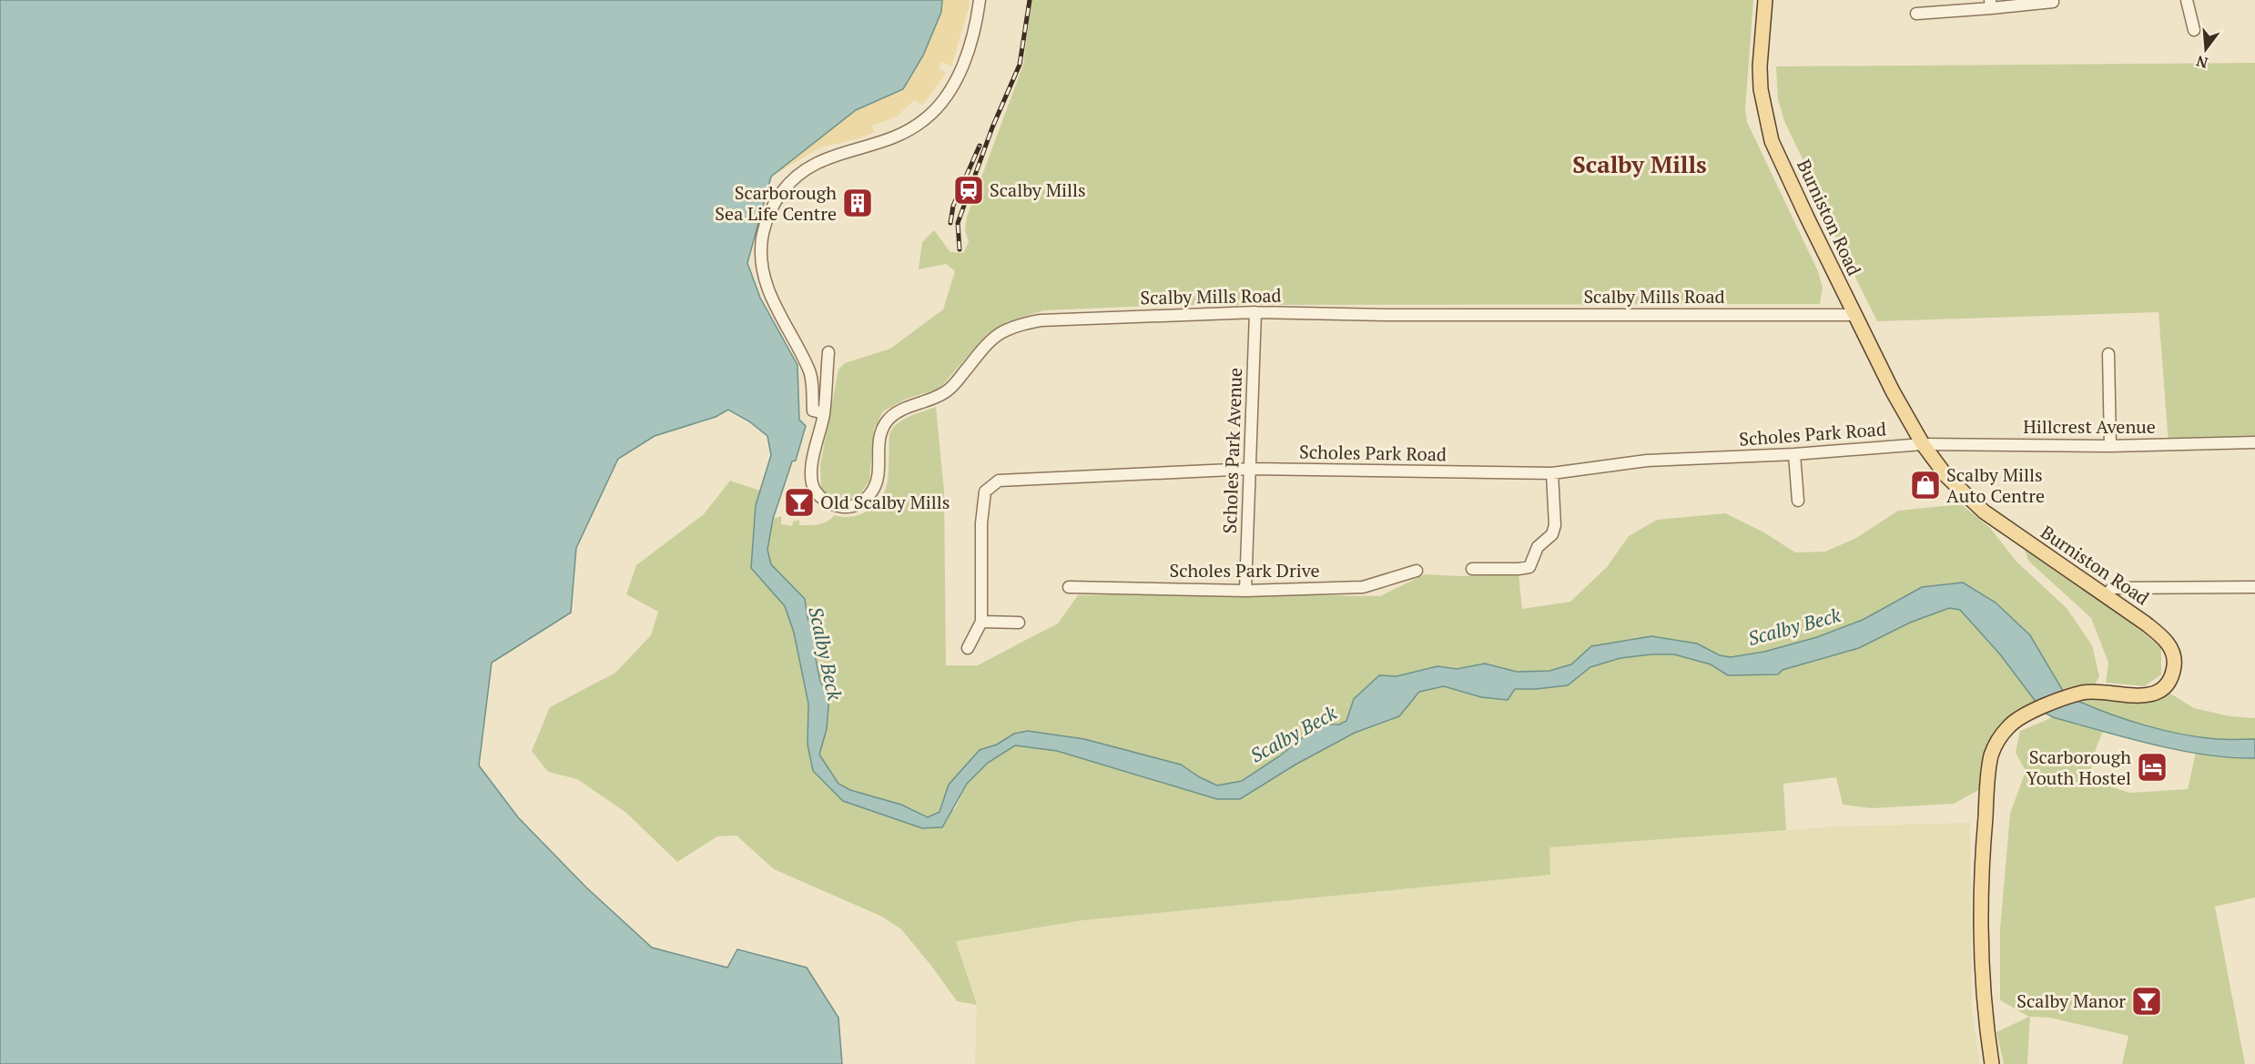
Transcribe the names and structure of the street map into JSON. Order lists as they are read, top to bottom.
{
  "streets": {
    "main road": ["Burniston Road"],
    "street": [
      "Scalby Mills Road",
      "Hillcrest Avenue",
      "Scholes Park Road",
      "Scholes Park Avenue",
      "Scholes Park Drive"
    ]
  },
  "crossings": [
    ["Burniston Road", "Scalby Mills Road"],
    ["Burniston Road", "Hillcrest Avenue"],
    ["Burniston Road", "Scholes Park Road"],
    ["Scalby Mills Road", "Scholes Park Avenue"],
    ["Hillcrest Avenue", "Scholes Park Road"],
    ["Scholes Park Road", "Scholes Park Avenue"],
    ["Scholes Park Avenue", "Scholes Park Drive"]
  ],
  "districts": ["Scalby Mills"],
  "water": ["Scalby Beck"],
  "places": {
    "station": ["Scalby Mills"],
    "building": ["Scarborough Sea Life Centre"],
    "shop": ["Scalby Mills Auto Centre"],
    "bar": ["Old Scalby Mills", "Scalby Manor"],
    "hotel": ["Scarborough Youth Hostel"]
  },
  "north": "bottom"
}
